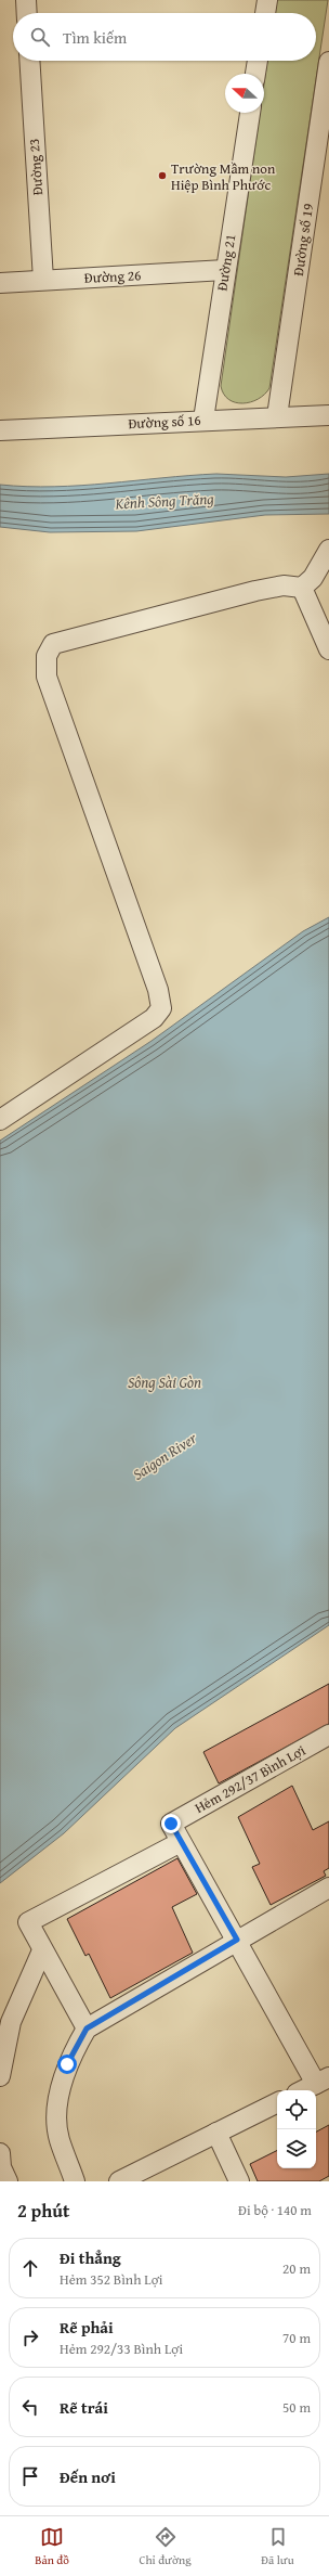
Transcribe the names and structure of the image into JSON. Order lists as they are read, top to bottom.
{
  "streets": {
    "street": [
      "Đường 23",
      "Đường số 19",
      "Đường 21",
      "Đường 26",
      "Đường số 16",
      "Hẻm 292/37 Bình Lợi"
    ]
  },
  "crossings": [
    ["Đường 23", "Đường 26"],
    ["Đường số 19", "Đường số 16"],
    ["Đường 21", "Đường 26"],
    ["Đường 21", "Đường số 16"]
  ],
  "water": ["Kênh Sông Trăng", "Sông Sài Gòn", "Saigon River"],
  "places": ["Trường Mầm non Hiệp Bình Phước"],
  "north": "left",
  "page": {
    "search": "Tìm kiếm",
    "heading": ["2 phút", "Đi bộ · 140 m"],
    "list": [
      ["Đi thẳng", "Hẻm 352 Bình Lợi", "20 m"],
      ["Rẽ phải", "Hẻm 292/33 Bình Lợi", "70 m"],
      ["Rẽ trái", "50 m"],
      "Đến nơi"
    ],
    "nav": ["Bản đồ", "Chỉ đường", "Đã lưu"]
  }
}
